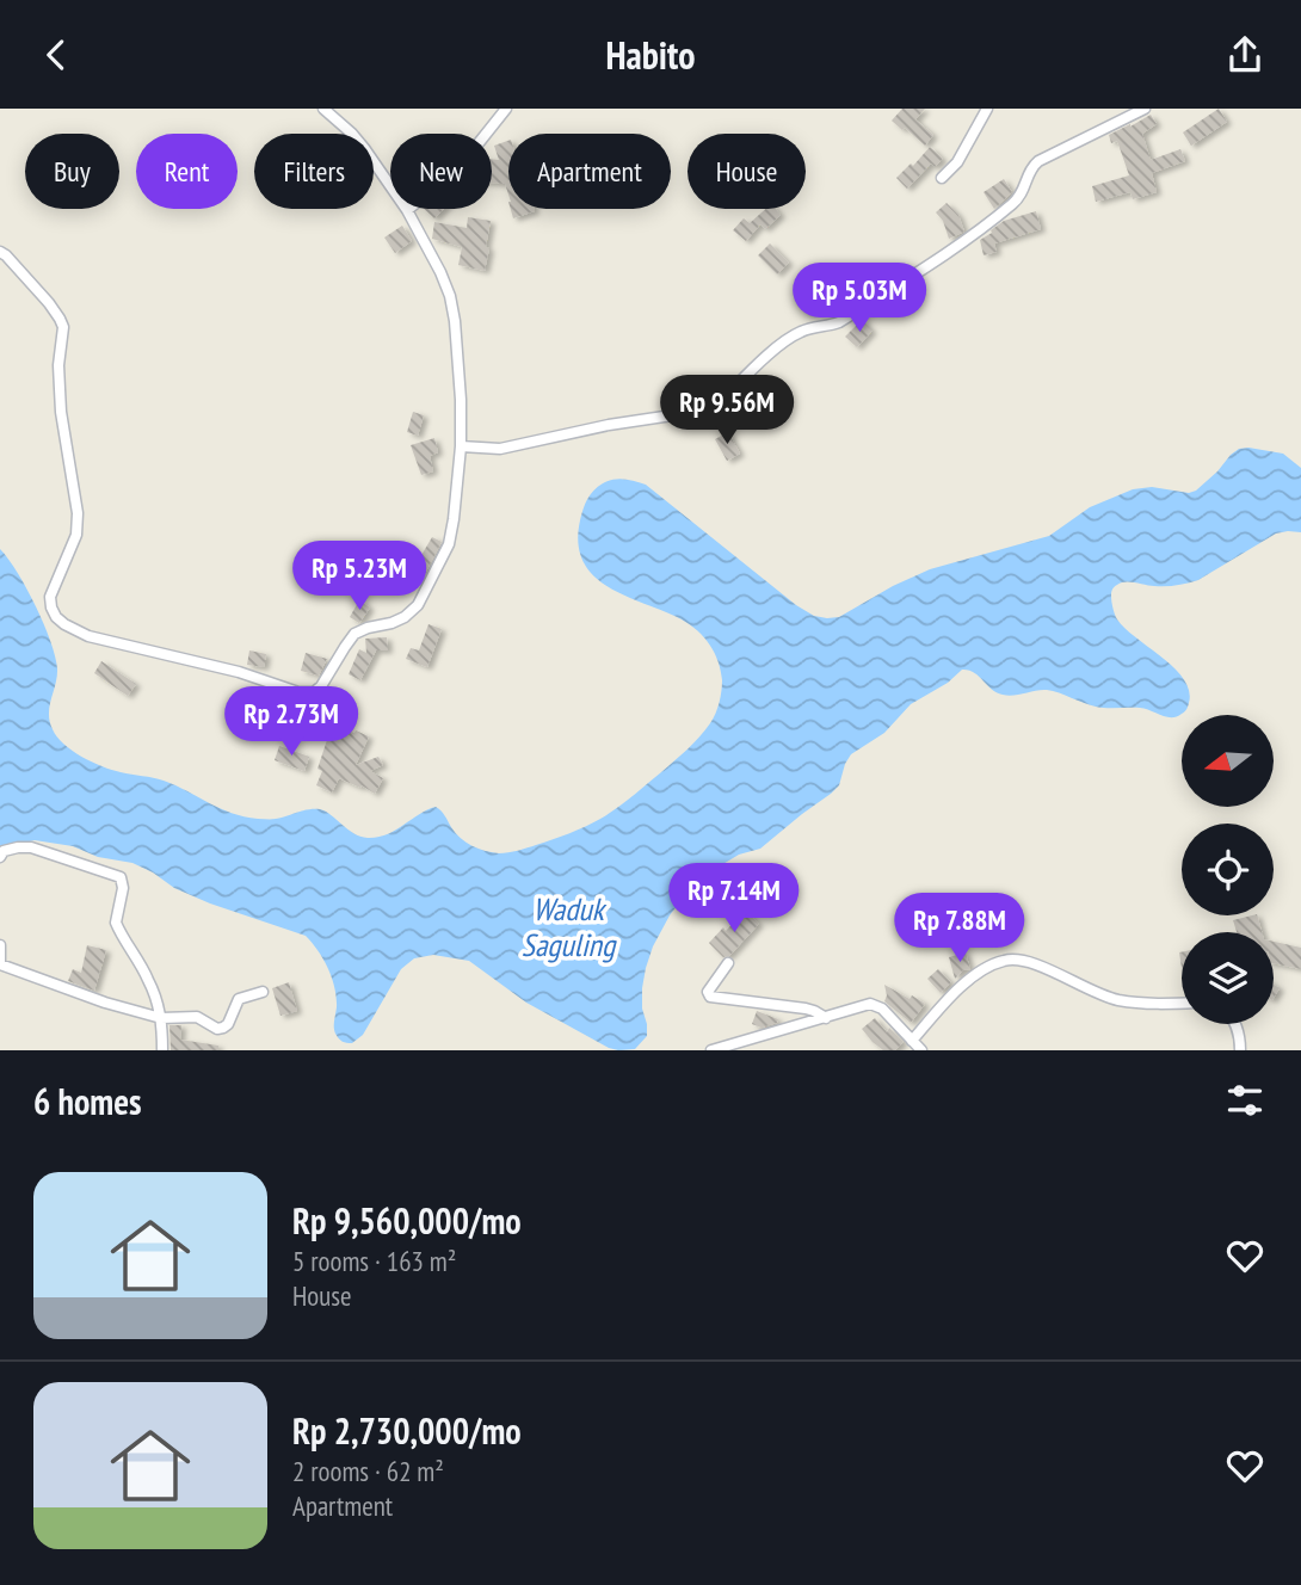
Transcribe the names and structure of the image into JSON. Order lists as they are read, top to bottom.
{
  "water": ["Waduk Saguling"],
  "north": "left",
  "page": {
    "header": "Habito",
    "chip": [
      "Buy",
      "Rent",
      "Filters",
      "New",
      "Apartment",
      "House"
    ],
    "price": [
      "Rp 5.03M",
      "Rp 9.56M",
      "Rp 5.23M",
      "Rp 2.73M",
      "Rp 7.14M",
      "Rp 7.88M"
    ],
    "heading": "6 homes",
    "list": [
      {
        "name": "Rp 9,560,000/mo",
        "note": "5 rooms · 163 m² · House"
      },
      {
        "name": "Rp 2,730,000/mo",
        "note": "2 rooms · 62 m² · Apartment"
      }
    ]
  }
}
